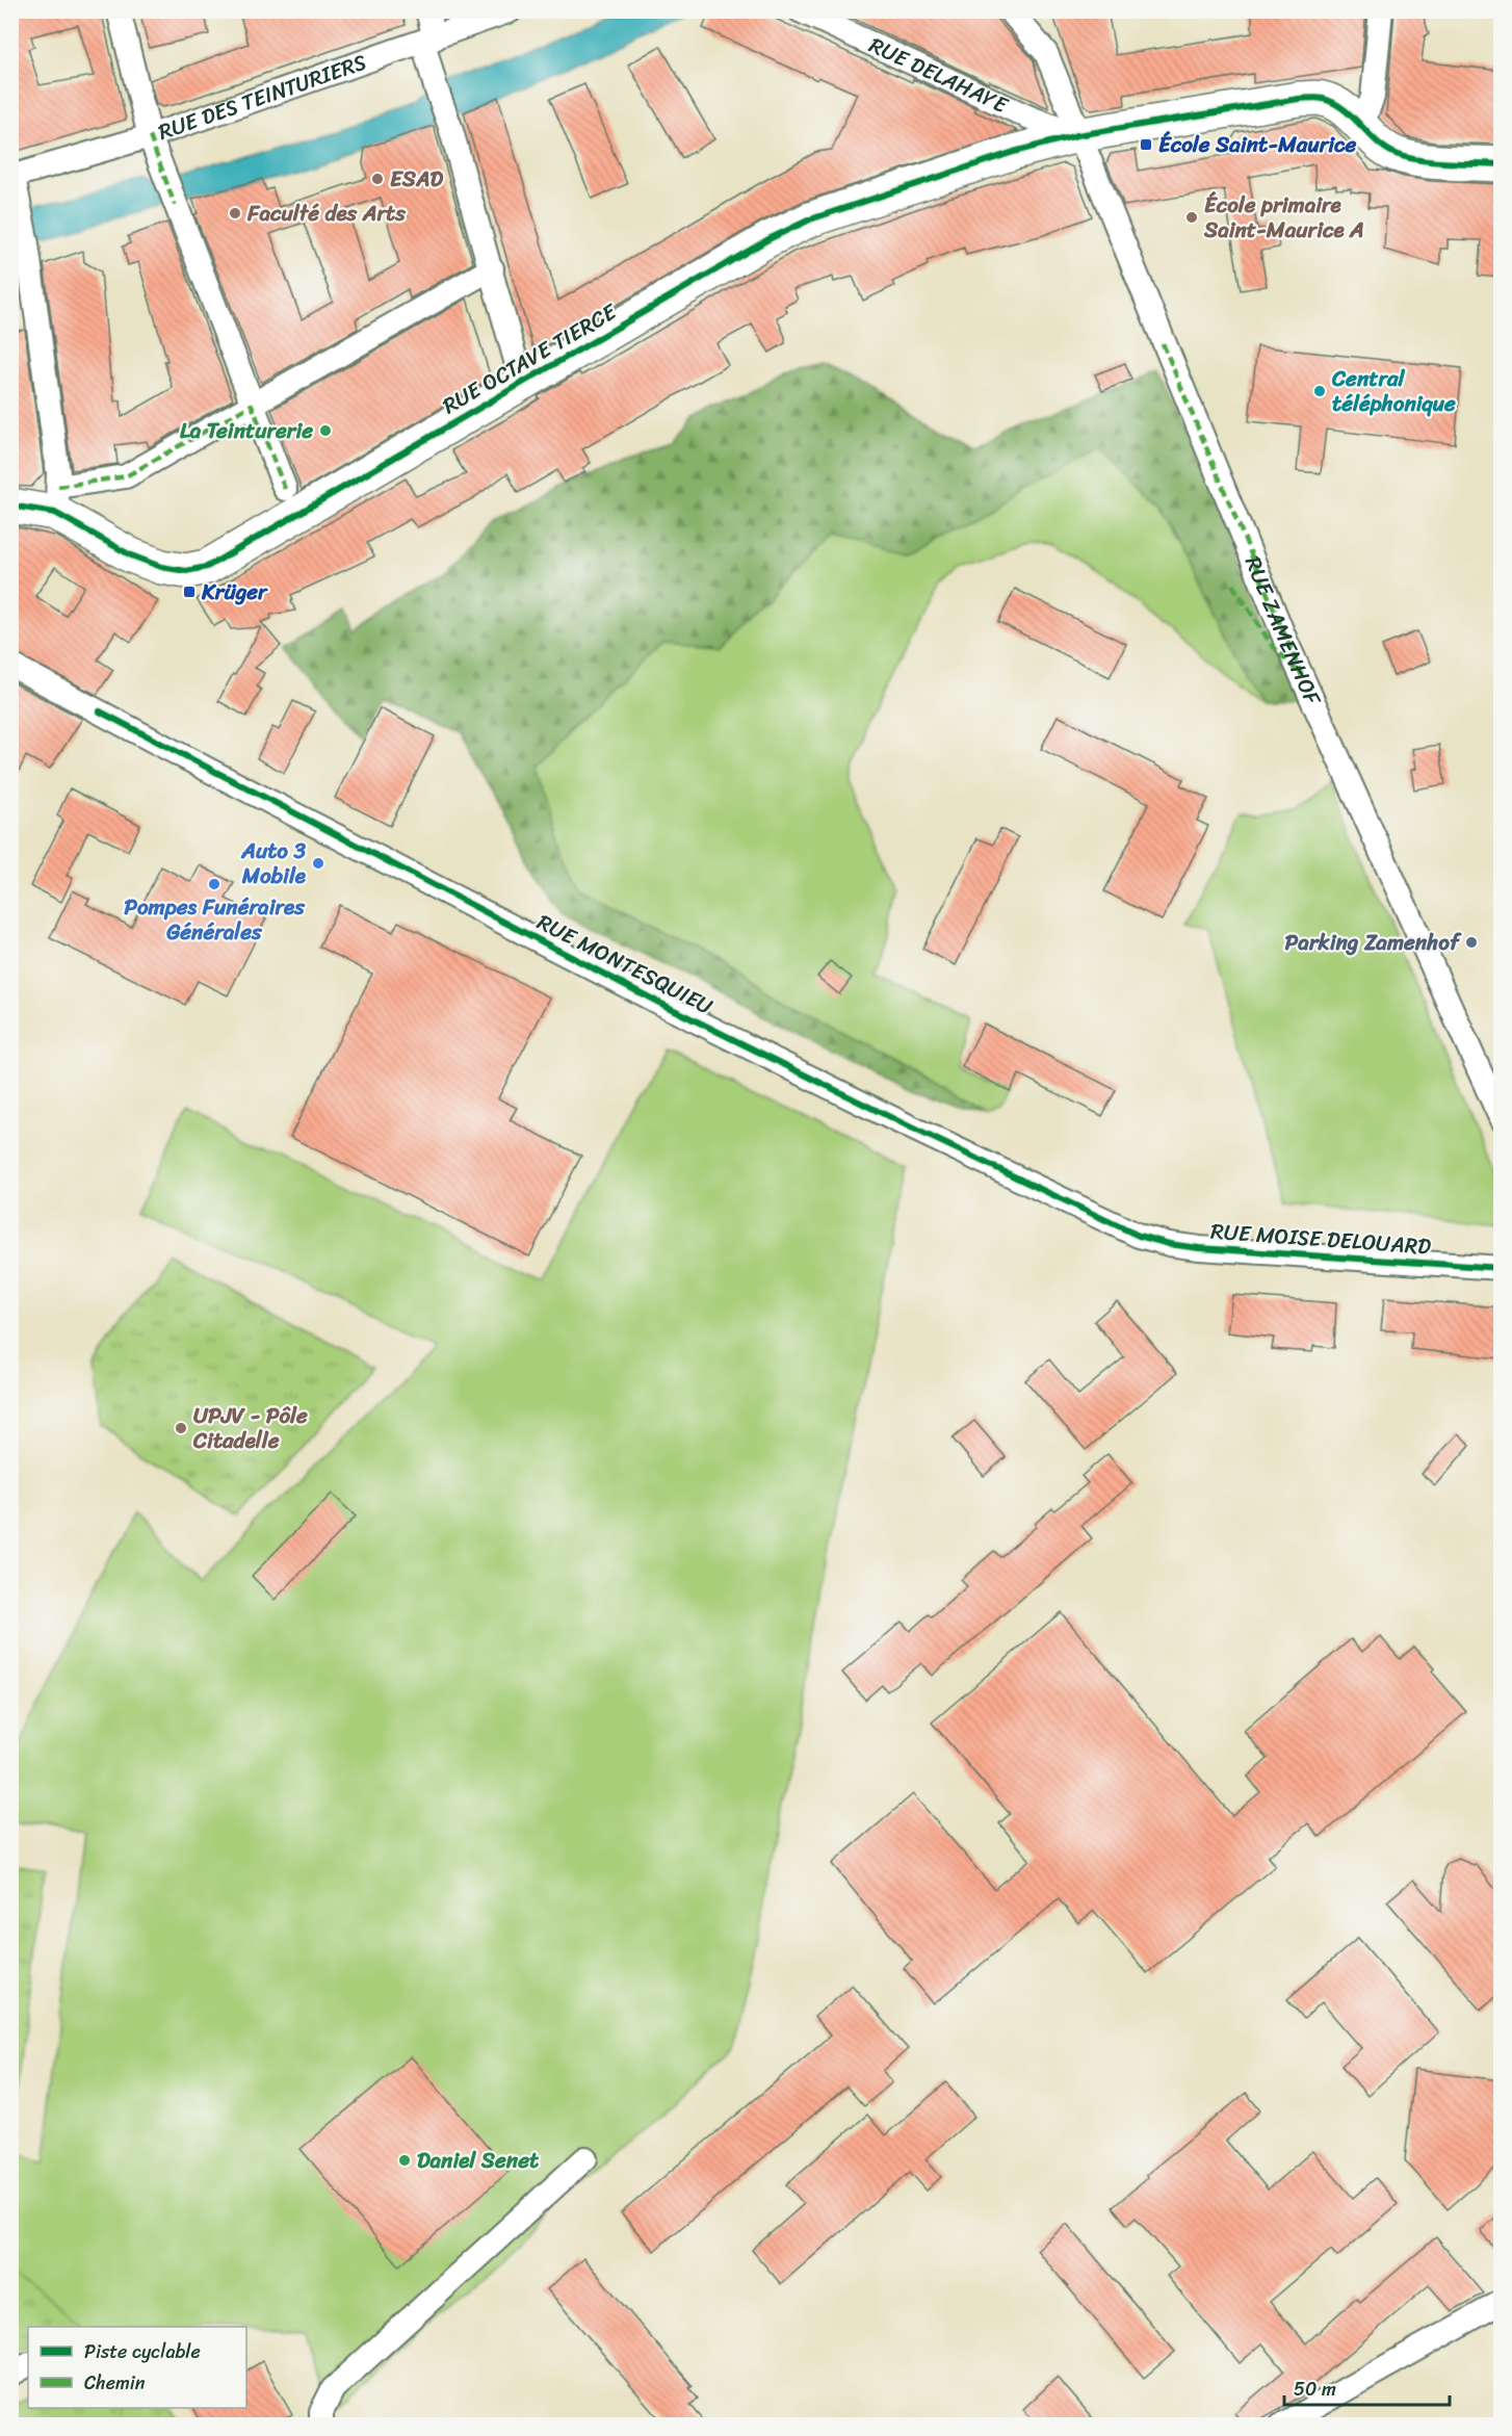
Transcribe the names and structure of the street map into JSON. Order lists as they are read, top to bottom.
{
  "streets": {
    "street": [
      "RUE DELAHAYE",
      "RUE DES TEINTURIERS",
      "RUE OCTAVE TIERCE",
      "RUE ZAMENHOF",
      "RUE MONTESQUIEU",
      "RUE MOISE DELOUARD"
    ]
  },
  "crossings": [
    ["RUE DELAHAYE", "RUE OCTAVE TIERCE"],
    ["RUE DELAHAYE", "RUE ZAMENHOF"],
    ["RUE OCTAVE TIERCE", "RUE ZAMENHOF"],
    ["RUE MONTESQUIEU", "RUE MOISE DELOUARD"]
  ],
  "places": {
    "transit": ["École Saint-Maurice", "Krüger"],
    "other": [
      "ESAD",
      "Faculté des Arts",
      "École primaire Saint-Maurice A",
      "Central téléphonique",
      "La Teinturerie",
      "Auto 3 Mobile",
      "Pompes Funéraires Générales",
      "Parking Zamenhof",
      "UPJV - Pôle Citadelle",
      "Daniel Senet"
    ]
  },
  "legend": ["Piste cyclable", "Chemin"],
  "scale_bar": "50 m"
}
